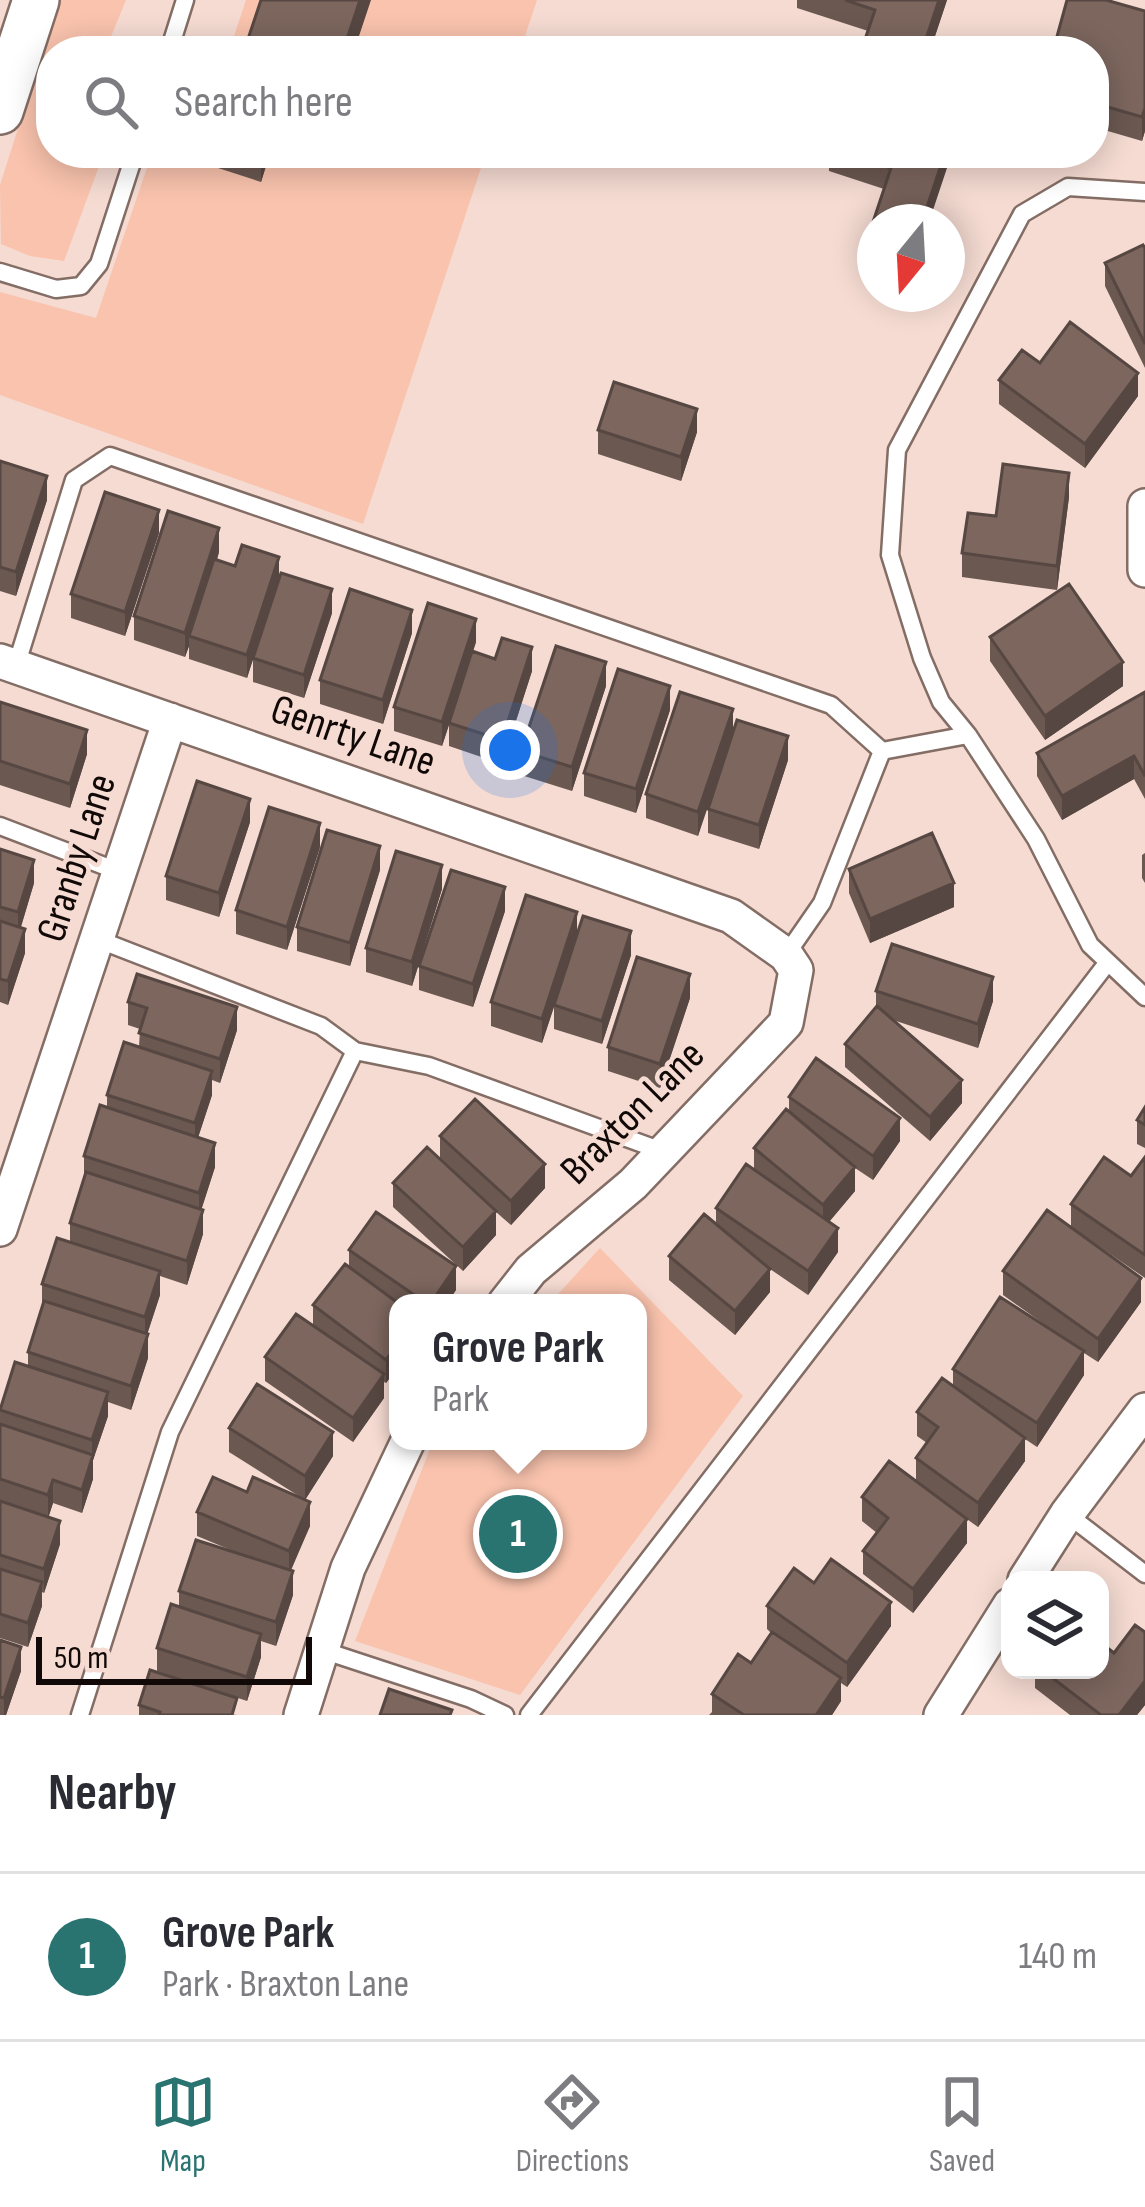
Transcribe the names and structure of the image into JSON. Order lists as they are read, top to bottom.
{
  "streets": {
    "street": ["Genrty Lane", "Granby Lane", "Braxton Lane"]
  },
  "crossings": [
    ["Genrty Lane", "Granby Lane"],
    ["Genrty Lane", "Braxton Lane"]
  ],
  "scale_bar": "50 m",
  "north": "bottom",
  "page": {
    "search": "Search here",
    "popup": ["Grove Park", "Park"],
    "pins": "1",
    "scale": "50 m",
    "heading": "Nearby",
    "list": [
      {
        "mark": "1",
        "name": "Grove Park",
        "note": "Park · Braxton Lane",
        "value": "140 m"
      }
    ],
    "nav": ["Map", "Directions", "Saved"]
  }
}
